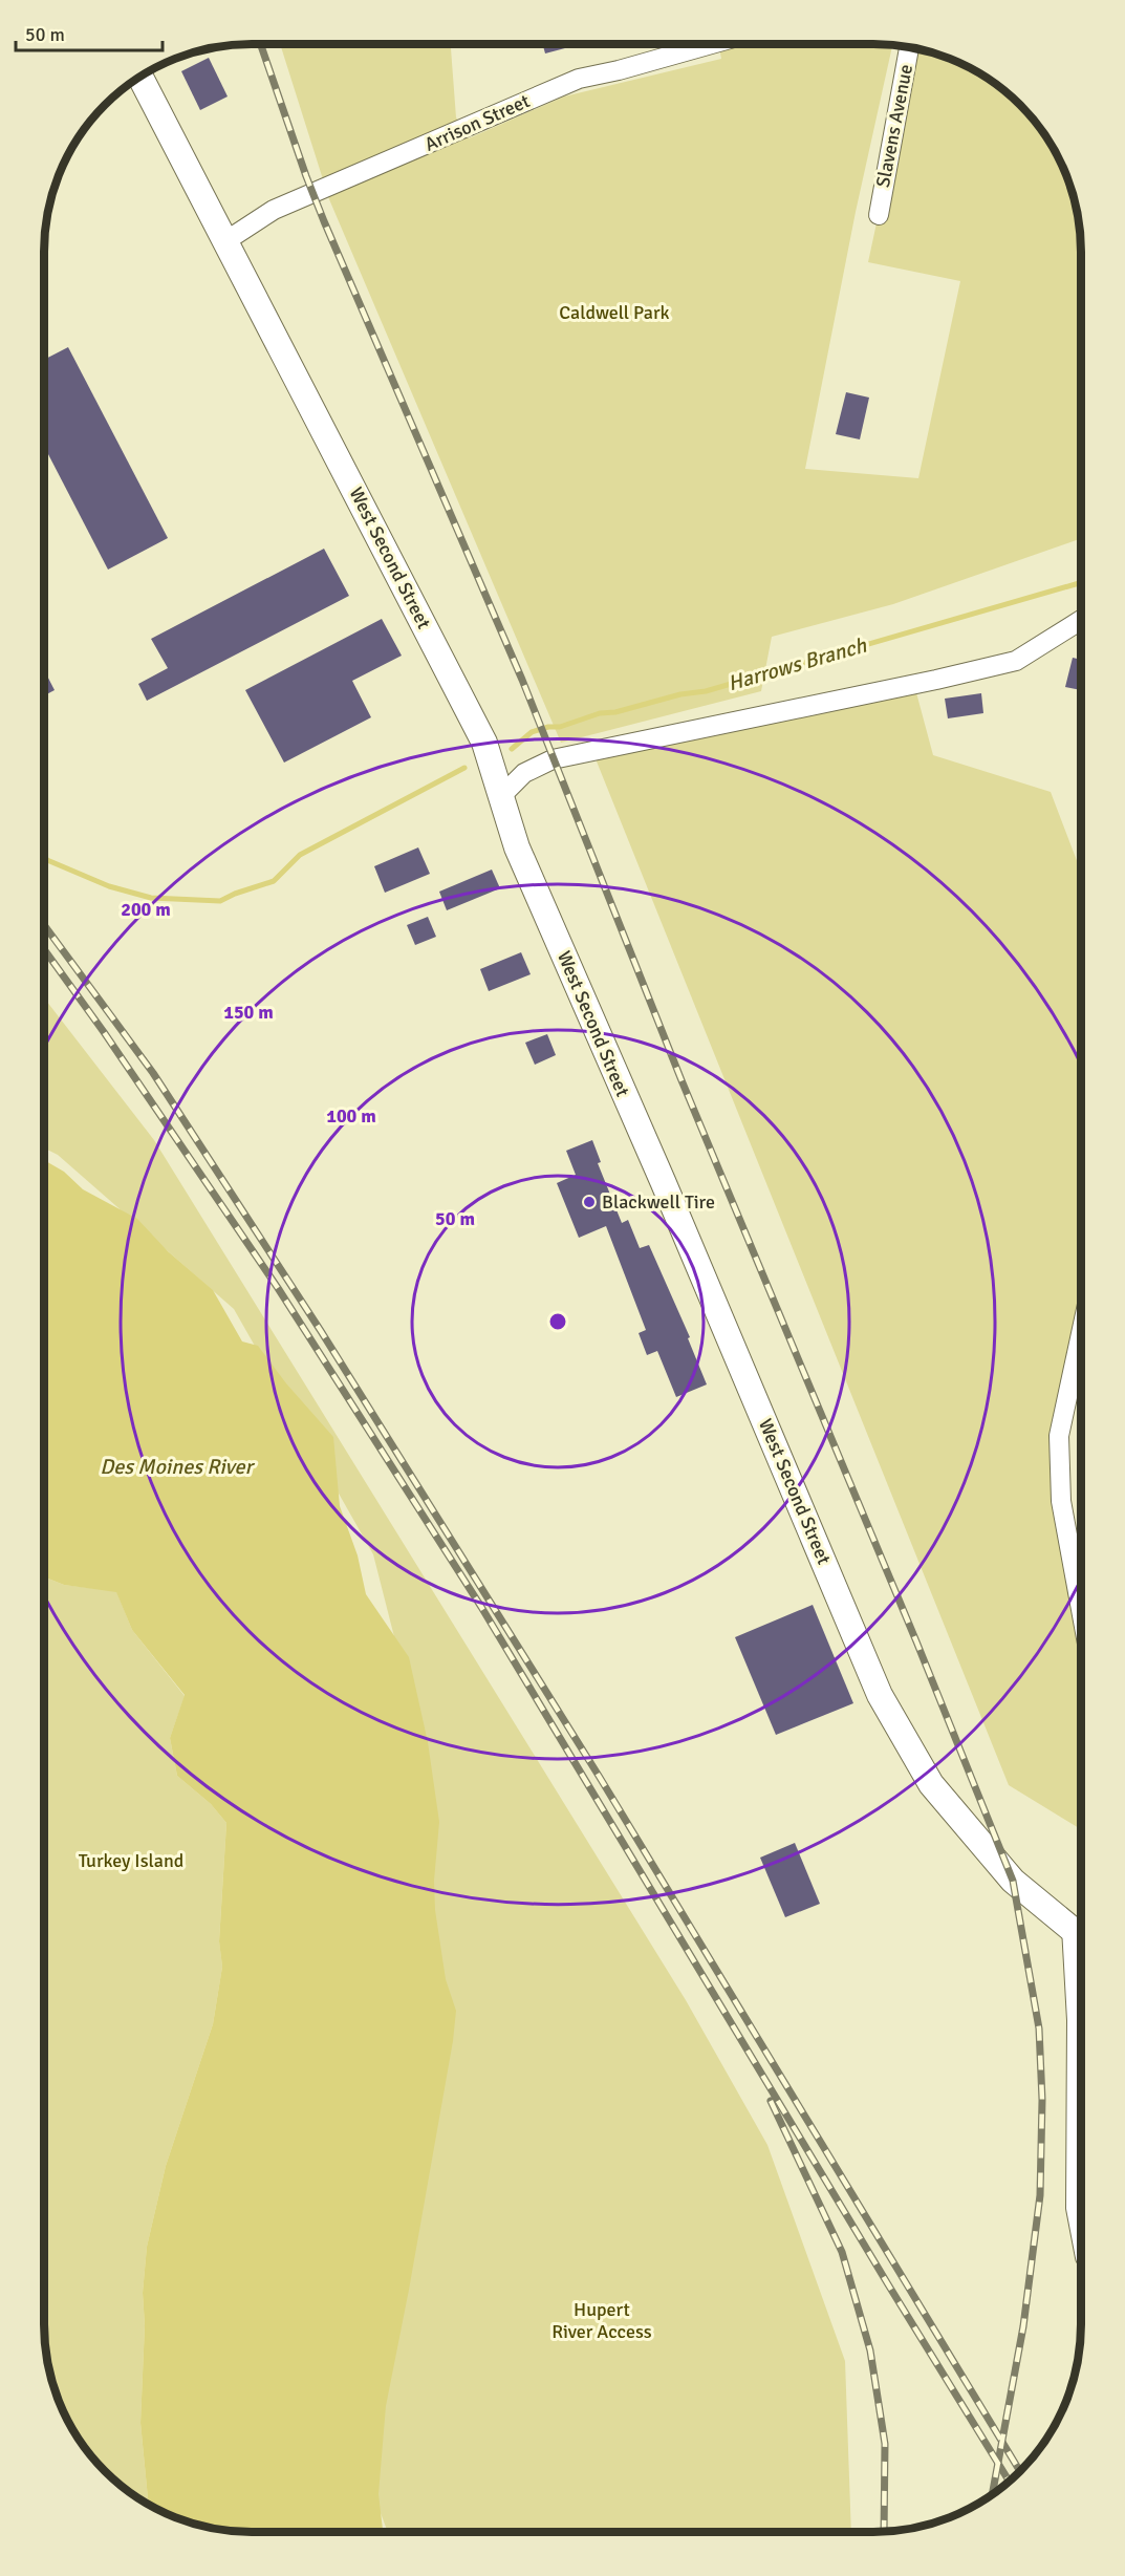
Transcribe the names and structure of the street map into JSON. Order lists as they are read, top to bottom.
{
  "streets": {
    "main road": ["West Second Street"],
    "street": ["Arrison Street", "Slavens Avenue"]
  },
  "crossings": [
    ["Arrison Street", "West Second Street"]
  ],
  "water": ["Harrows Branch", "Des Moines River"],
  "parks": ["Caldwell Park", "Turkey Island", "Hupert River Access"],
  "places": ["Blackwell Tire"],
  "scale_bar": "50 m",
  "rings": [
    "200 m",
    "150 m",
    "100 m",
    "50 m"
  ]
}
